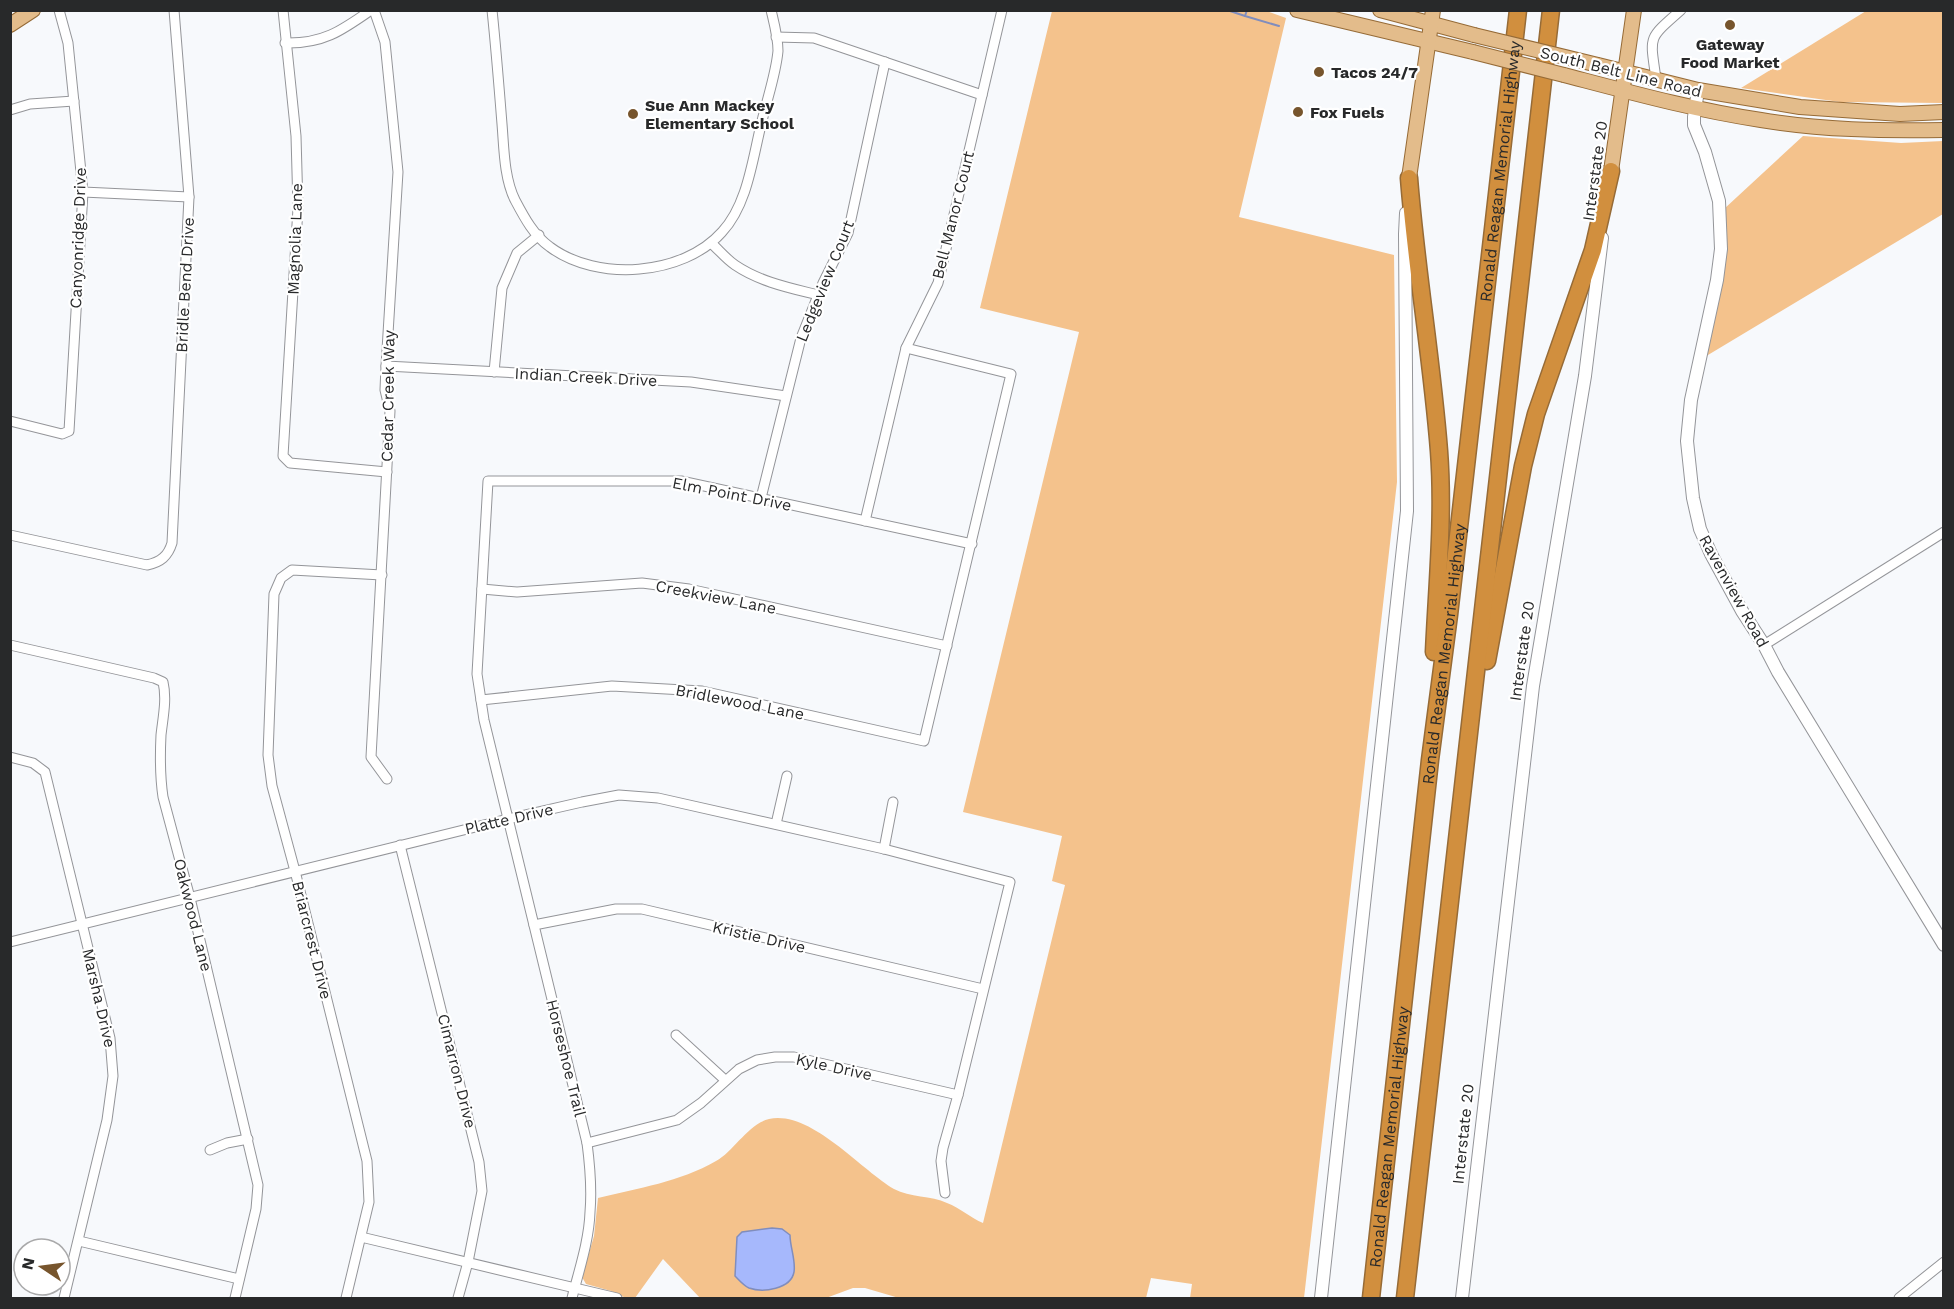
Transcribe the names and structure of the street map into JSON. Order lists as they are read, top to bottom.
{
  "streets": {
    "highway": ["Ronald Reagan Memorial Highway"],
    "main road": ["South Belt Line Road", "Interstate 20", "Ravenview Road"],
    "street": [
      "Bell Manor Court",
      "Canyonridge Drive",
      "Magnolia Lane",
      "Ledgeview Court",
      "Bridle Bend Drive",
      "Indian Creek Drive",
      "Cedar Creek Way",
      "Elm Point Drive",
      "Creekview Lane",
      "Bridlewood Lane",
      "Platte Drive",
      "Oakwood Lane",
      "Kristie Drive",
      "Briarcrest Drive",
      "Marsha Drive",
      "Horseshoe Trail",
      "Kyle Drive",
      "Cimarron Drive"
    ]
  },
  "crossings": [
    ["South Belt Line Road", "Interstate 20"],
    ["South Belt Line Road", "Ravenview Road"],
    ["Bell Manor Court", "Elm Point Drive"],
    ["Magnolia Lane", "Cedar Creek Way"],
    ["Ledgeview Court", "Indian Creek Drive"],
    ["Ledgeview Court", "Elm Point Drive"],
    ["Indian Creek Drive", "Cedar Creek Way"],
    ["Cedar Creek Way", "Briarcrest Drive"],
    ["Elm Point Drive", "Horseshoe Trail"],
    ["Creekview Lane", "Bridlewood Lane"],
    ["Creekview Lane", "Horseshoe Trail"],
    ["Bridlewood Lane", "Horseshoe Trail"],
    ["Platte Drive", "Oakwood Lane"],
    ["Platte Drive", "Kristie Drive"],
    ["Platte Drive", "Briarcrest Drive"],
    ["Platte Drive", "Marsha Drive"],
    ["Platte Drive", "Horseshoe Trail"],
    ["Platte Drive", "Cimarron Drive"],
    ["Kristie Drive", "Horseshoe Trail"],
    ["Horseshoe Trail", "Kyle Drive"]
  ],
  "places": [
    "Gateway Food Market",
    "Tacos 24/7",
    "Fox Fuels",
    "Sue Ann Mackey Elementary School"
  ],
  "north": "left"
}
